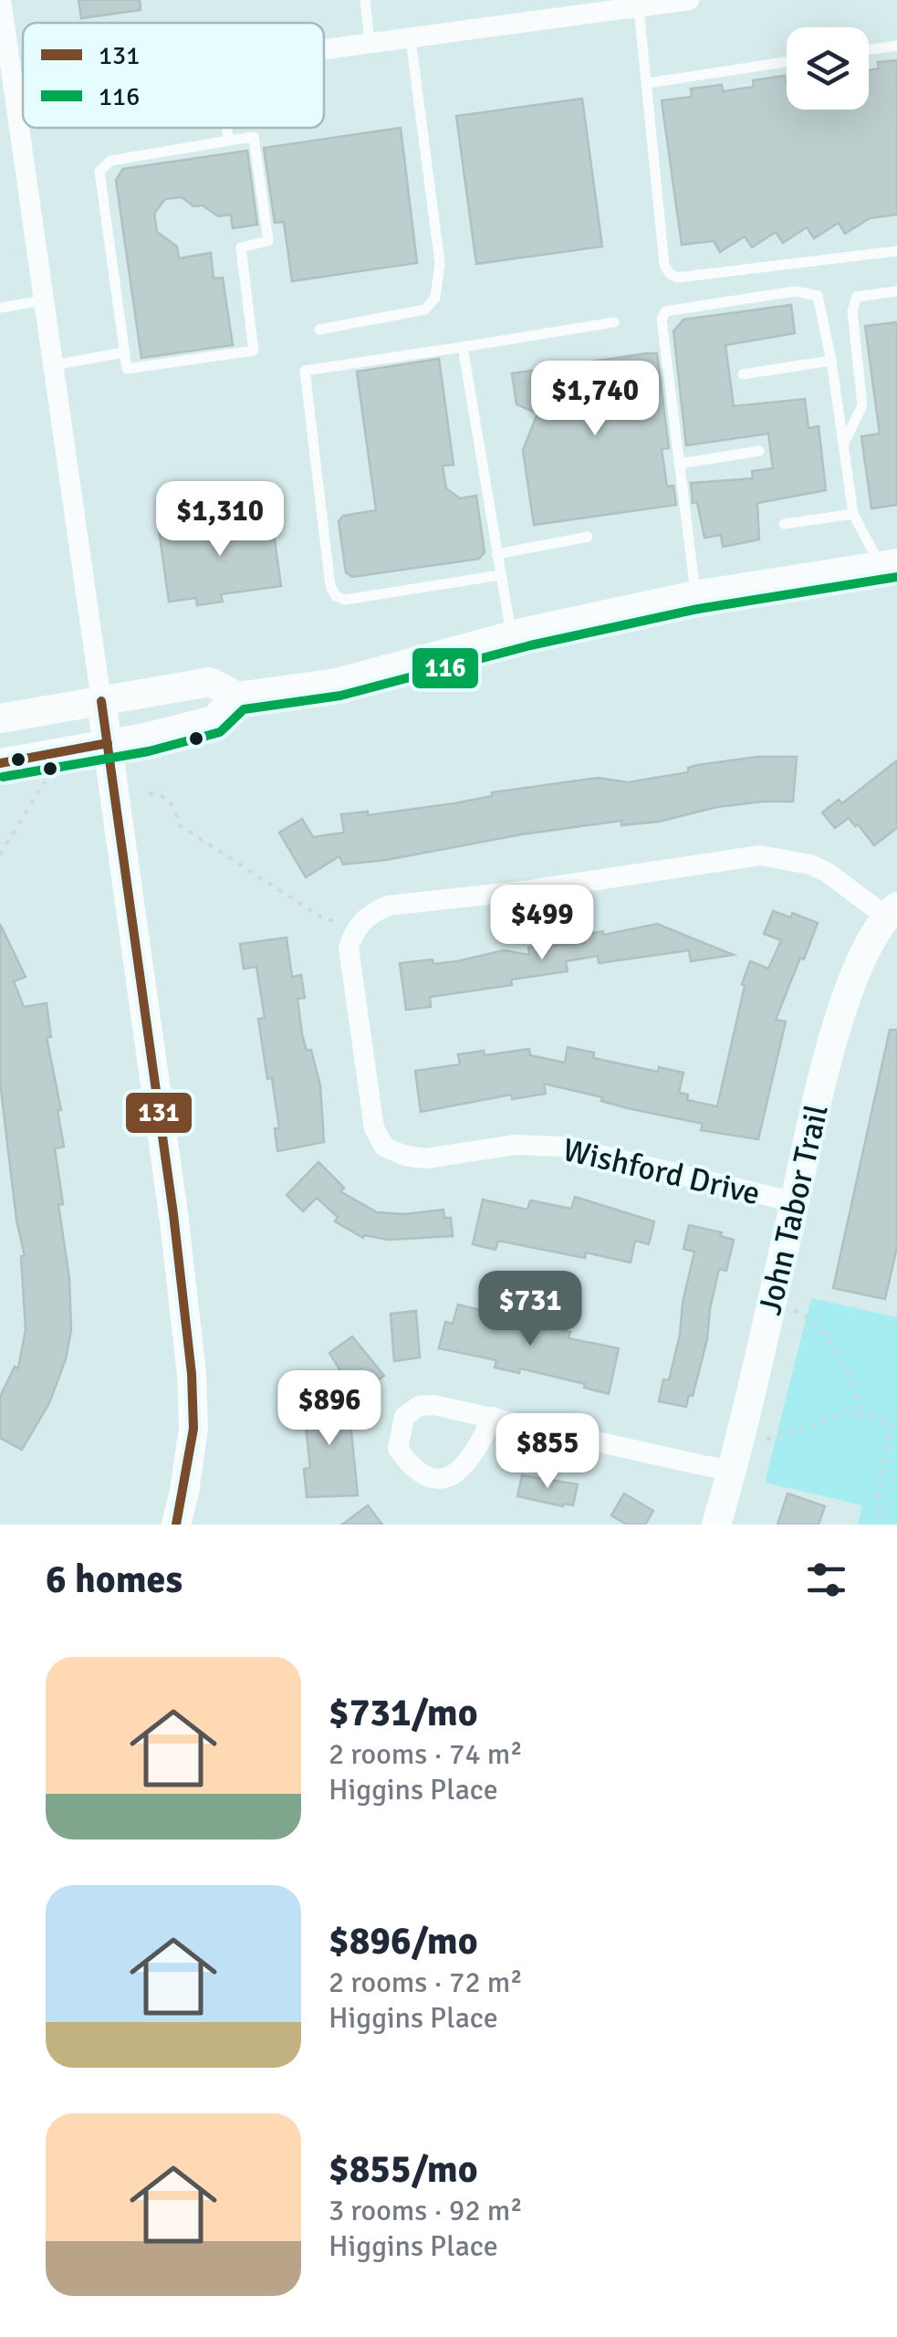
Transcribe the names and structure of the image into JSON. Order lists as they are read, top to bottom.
{
  "streets": {
    "street": ["Wishford Drive", "John Tabor Trail"]
  },
  "crossings": [
    ["Wishford Drive", "John Tabor Trail"]
  ],
  "lines": ["transit line 116", "transit line 131"],
  "legend": ["131", "116"],
  "page": {
    "price": [
      "$1,740",
      "$1,310",
      "$499",
      "$731",
      "$896",
      "$855"
    ],
    "heading": "6 homes",
    "list": [
      {
        "name": "$731/mo",
        "note": "2 rooms · 74 m² · Higgins Place"
      },
      {
        "name": "$896/mo",
        "note": "2 rooms · 72 m² · Higgins Place"
      },
      {
        "name": "$855/mo",
        "note": "3 rooms · 92 m² · Higgins Place"
      }
    ]
  }
}
